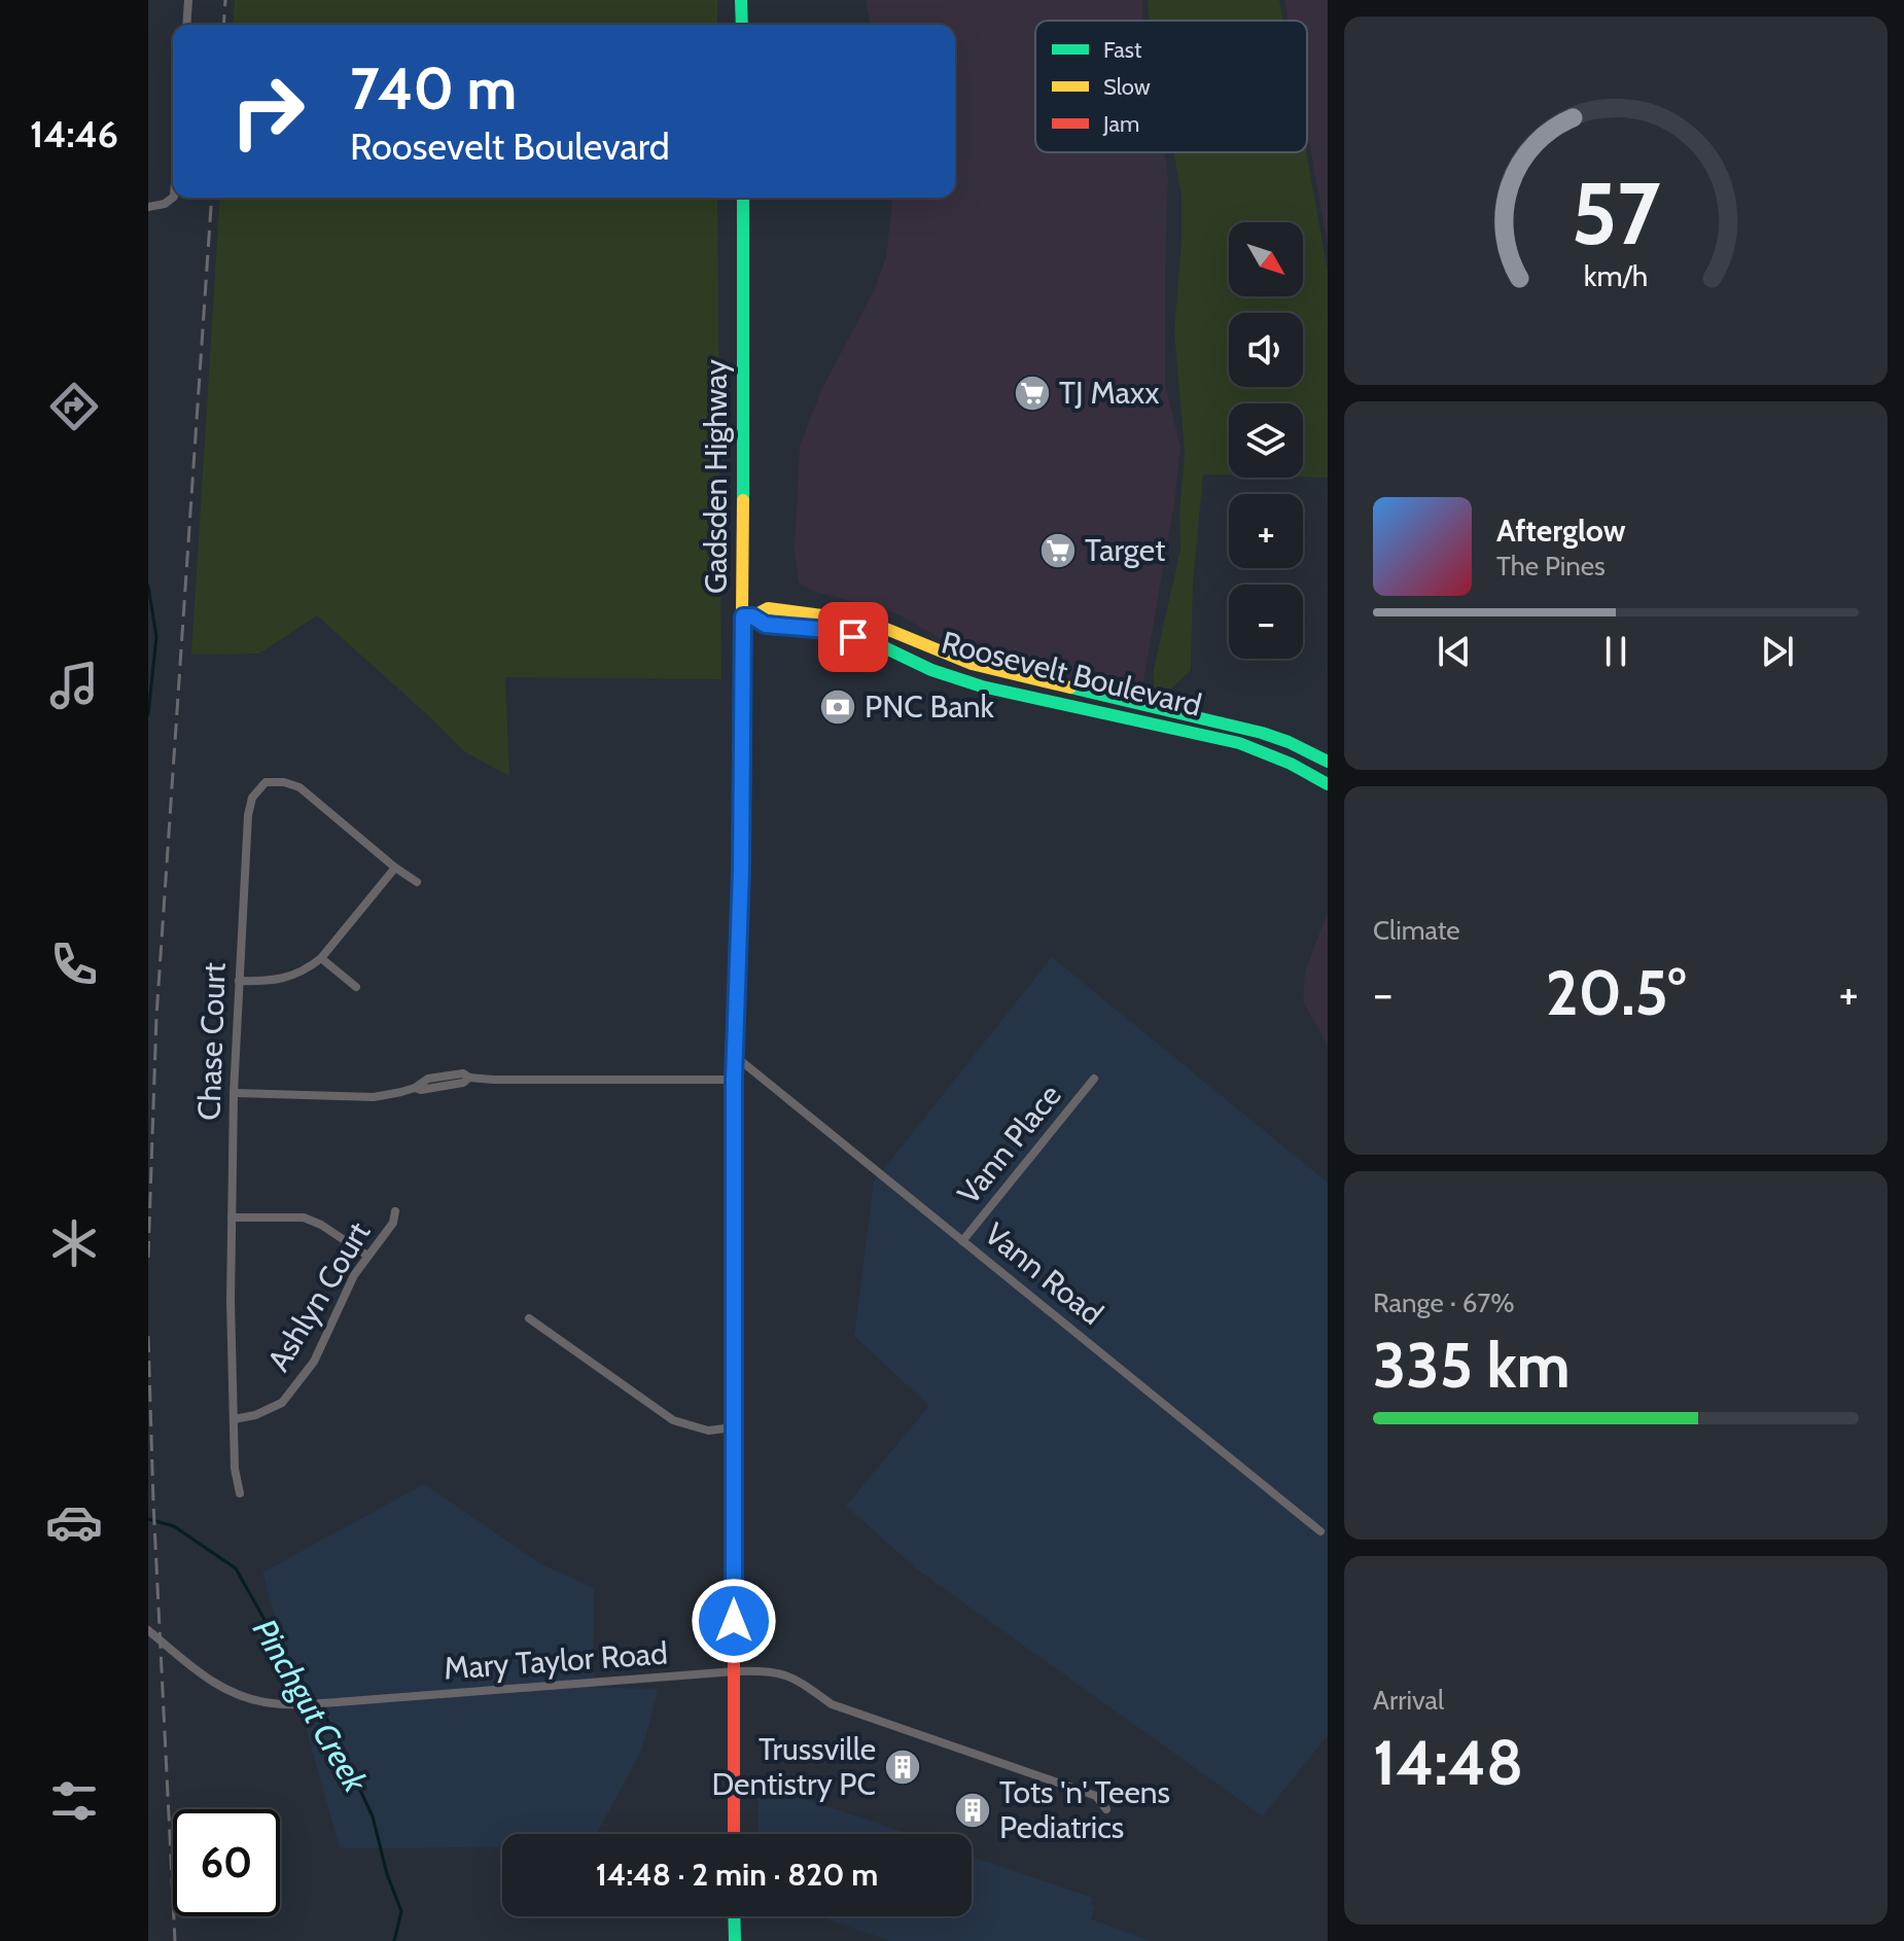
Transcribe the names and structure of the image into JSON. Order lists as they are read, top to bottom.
{
  "streets": {
    "main road": ["Gadsden Highway", "Roosevelt Boulevard"],
    "street": [
      "Chase Court",
      "Vann Place",
      "Vann Road",
      "Ashlyn Court",
      "Mary Taylor Road"
    ]
  },
  "crossings": [
    ["Gadsden Highway", "Roosevelt Boulevard"],
    ["Gadsden Highway", "Vann Road"],
    ["Gadsden Highway", "Mary Taylor Road"],
    ["Chase Court", "Ashlyn Court"],
    ["Vann Place", "Vann Road"]
  ],
  "water": ["Pinchgut Creek"],
  "places": {
    "supermarket": ["TJ Maxx", "Target"],
    "bank": ["PNC Bank"],
    "building": ["Trussville Dentistry PC", "Tots 'n' Teens Pediatrics"]
  },
  "legend": ["Fast", "Slow", "Jam"],
  "north": "bottom right",
  "page": {
    "tabs": "14:46",
    "turn": ["740 m", "Roosevelt Boulevard"],
    "map_buttons": ["+", "−"],
    "song": ["Afterglow", "The Pines"],
    "tile": [
      "Climate",
      ["Range · 67%", "335 km"],
      ["Arrival", "14:48"]
    ],
    "heat": ["−", "20.5°", "+"],
    "limit": "60",
    "trip": "14:48 · 2 min · 820 m",
    "gauge": ["57", "km/h"]
  }
}
